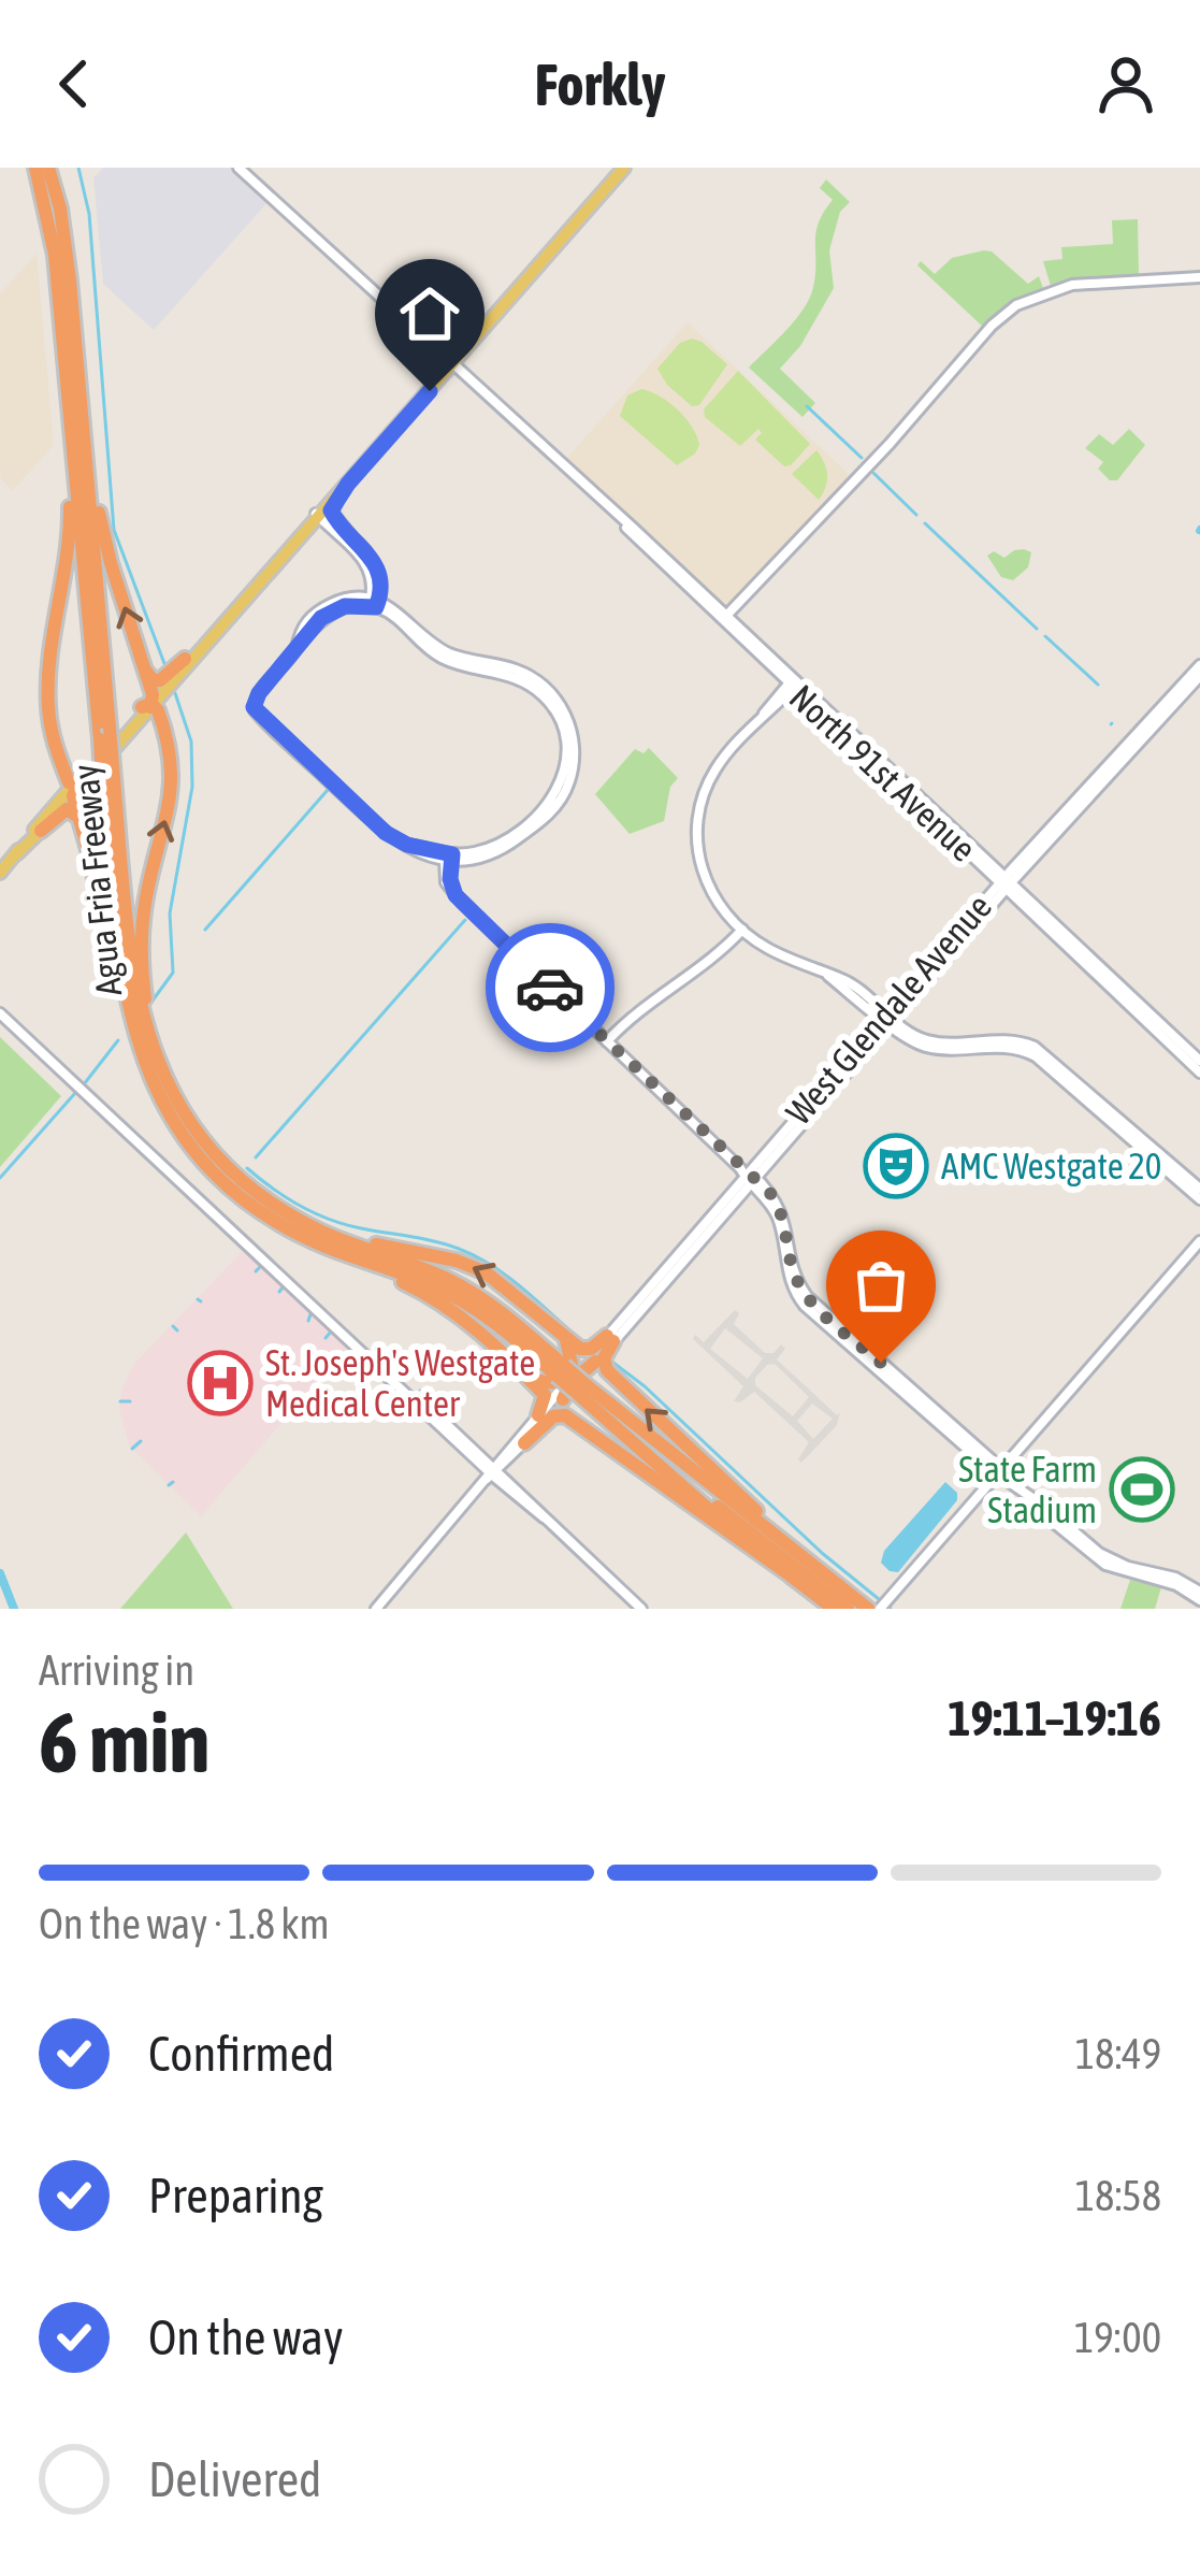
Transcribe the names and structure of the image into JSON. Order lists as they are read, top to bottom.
{
  "streets": {
    "highway": ["Agua Fria Freeway"],
    "main road": ["North 91st Avenue", "West Glendale Avenue"]
  },
  "crossings": [
    ["North 91st Avenue", "West Glendale Avenue"],
    ["Agua Fria Freeway", "West Glendale Avenue"]
  ],
  "places": {
    "theatre": ["AMC Westgate 20"],
    "hospital": ["St. Joseph's Westgate Medical Center"],
    "sports": ["State Farm Stadium"]
  },
  "page": {
    "header": "Forkly",
    "heading": ["6 min", "Arriving in", "19:11–19:16"],
    "bar": "On the way · 1.8 km",
    "list": [
      ["Confirmed", "18:49"],
      ["Preparing", "18:58"],
      ["On the way", "19:00"],
      "Delivered"
    ]
  }
}
